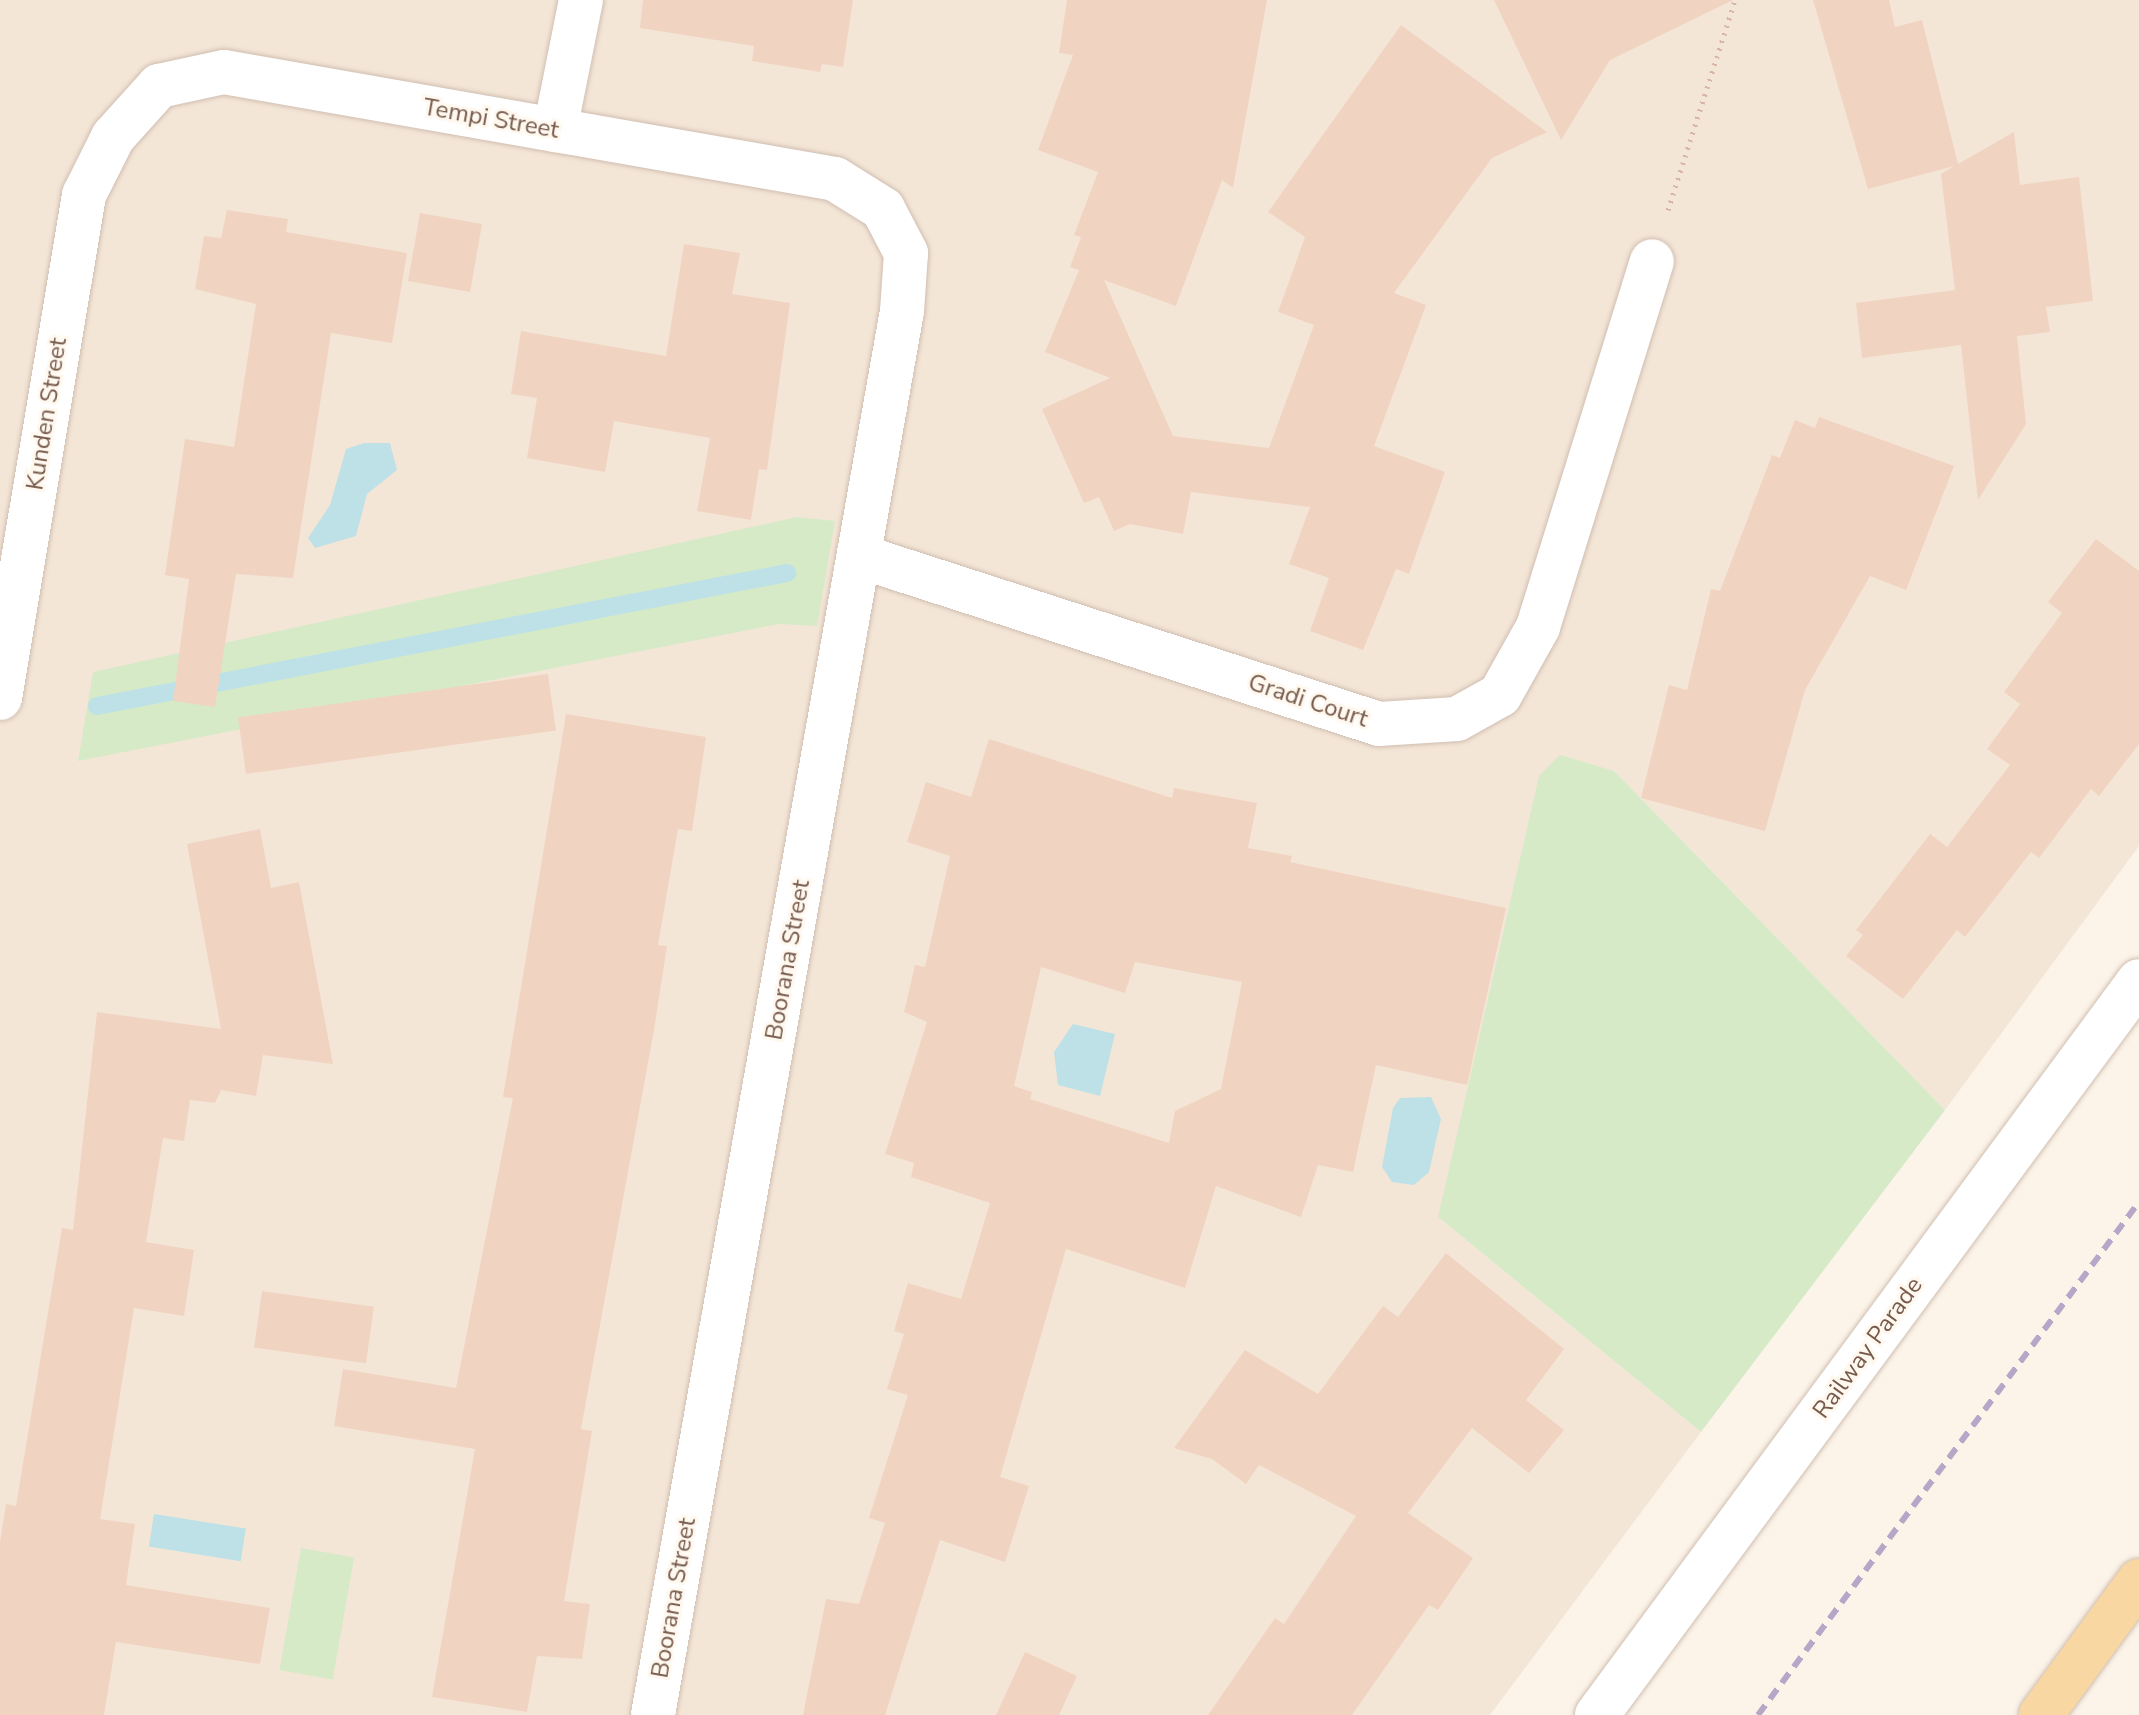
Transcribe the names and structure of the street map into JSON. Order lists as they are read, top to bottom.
{
  "streets": {
    "street": [
      "Tempi Street",
      "Kunden Street",
      "Gradi Court",
      "Boorana Street",
      "Railway Parade"
    ]
  },
  "crossings": [
    ["Tempi Street", "Kunden Street"],
    ["Tempi Street", "Boorana Street"],
    ["Gradi Court", "Boorana Street"]
  ]
}
